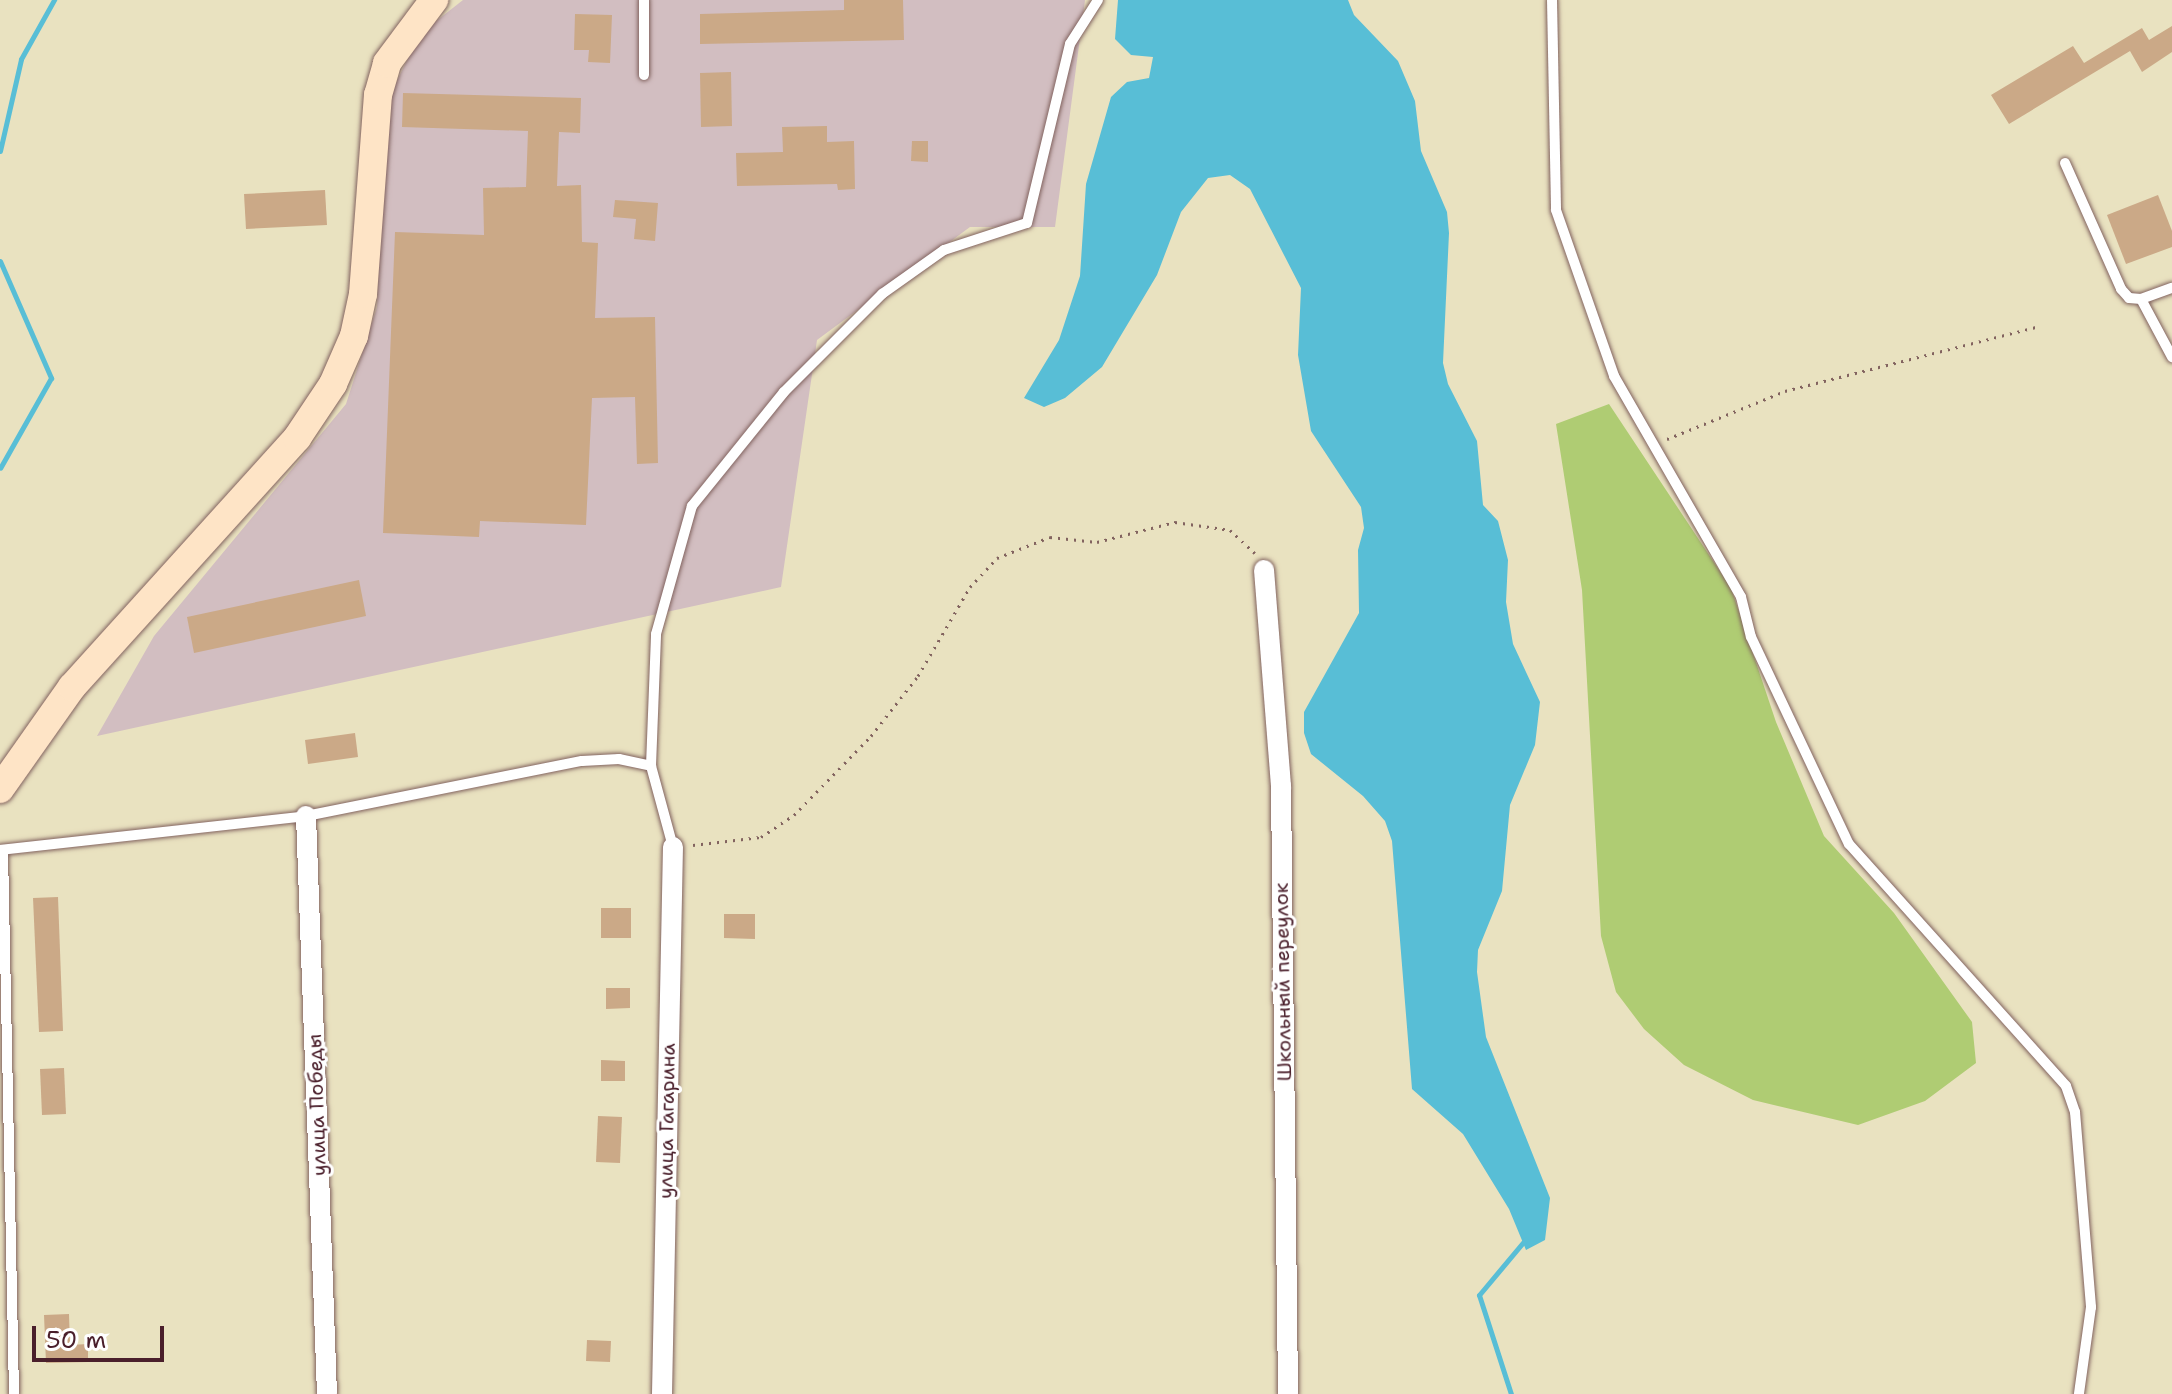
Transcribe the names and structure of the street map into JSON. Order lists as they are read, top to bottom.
{
  "streets": {
    "street": ["Школьный переулок", "улица Победы", "улица Гагарина"]
  },
  "scale_bar": "50 m"
}
